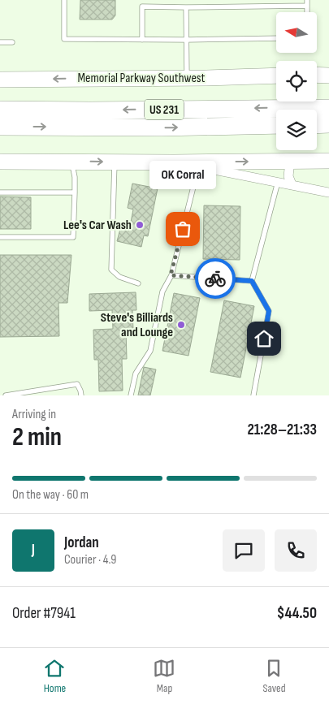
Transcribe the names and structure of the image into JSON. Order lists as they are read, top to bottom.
{
  "streets": {
    "highway": ["US 231"],
    "main road": ["Memorial Parkway Southwest"]
  },
  "places": ["Lee's Car Wash", "OK Corral", "Steve's Billiards and Lounge"],
  "north": "left",
  "page": {
    "bubble": "OK Corral",
    "heading": ["2 min", "Arriving in", "21:28–21:33"],
    "panel": [
      "Jordan",
      "Courier · 4.9",
      "Order #7941",
      "$44.50"
    ],
    "bar": "On the way · 60 m",
    "round": "J",
    "tabs": ["Home", "Map", "Saved"]
  }
}
